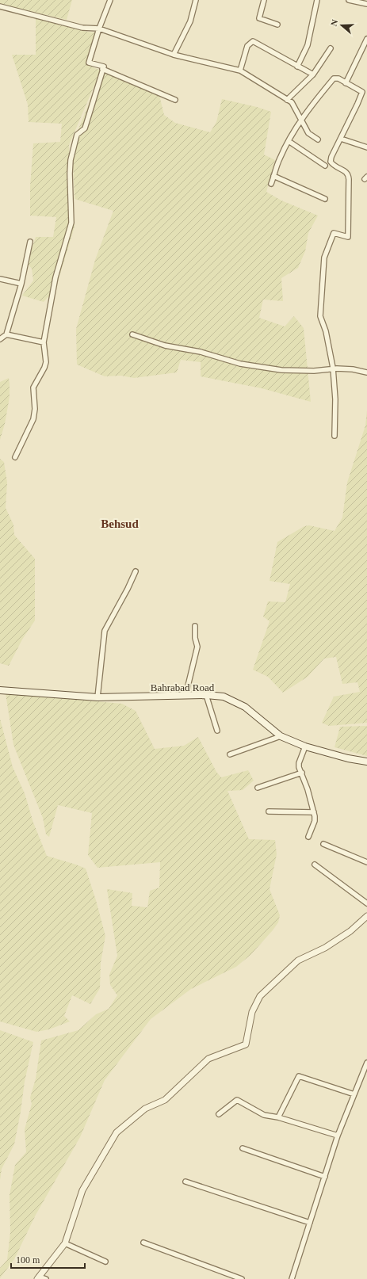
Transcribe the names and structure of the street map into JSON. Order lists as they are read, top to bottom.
{
  "streets": {
    "main road": ["Bahrabad Road"]
  },
  "districts": ["Behsud"],
  "scale_bar": "100 m",
  "north": "left"
}
